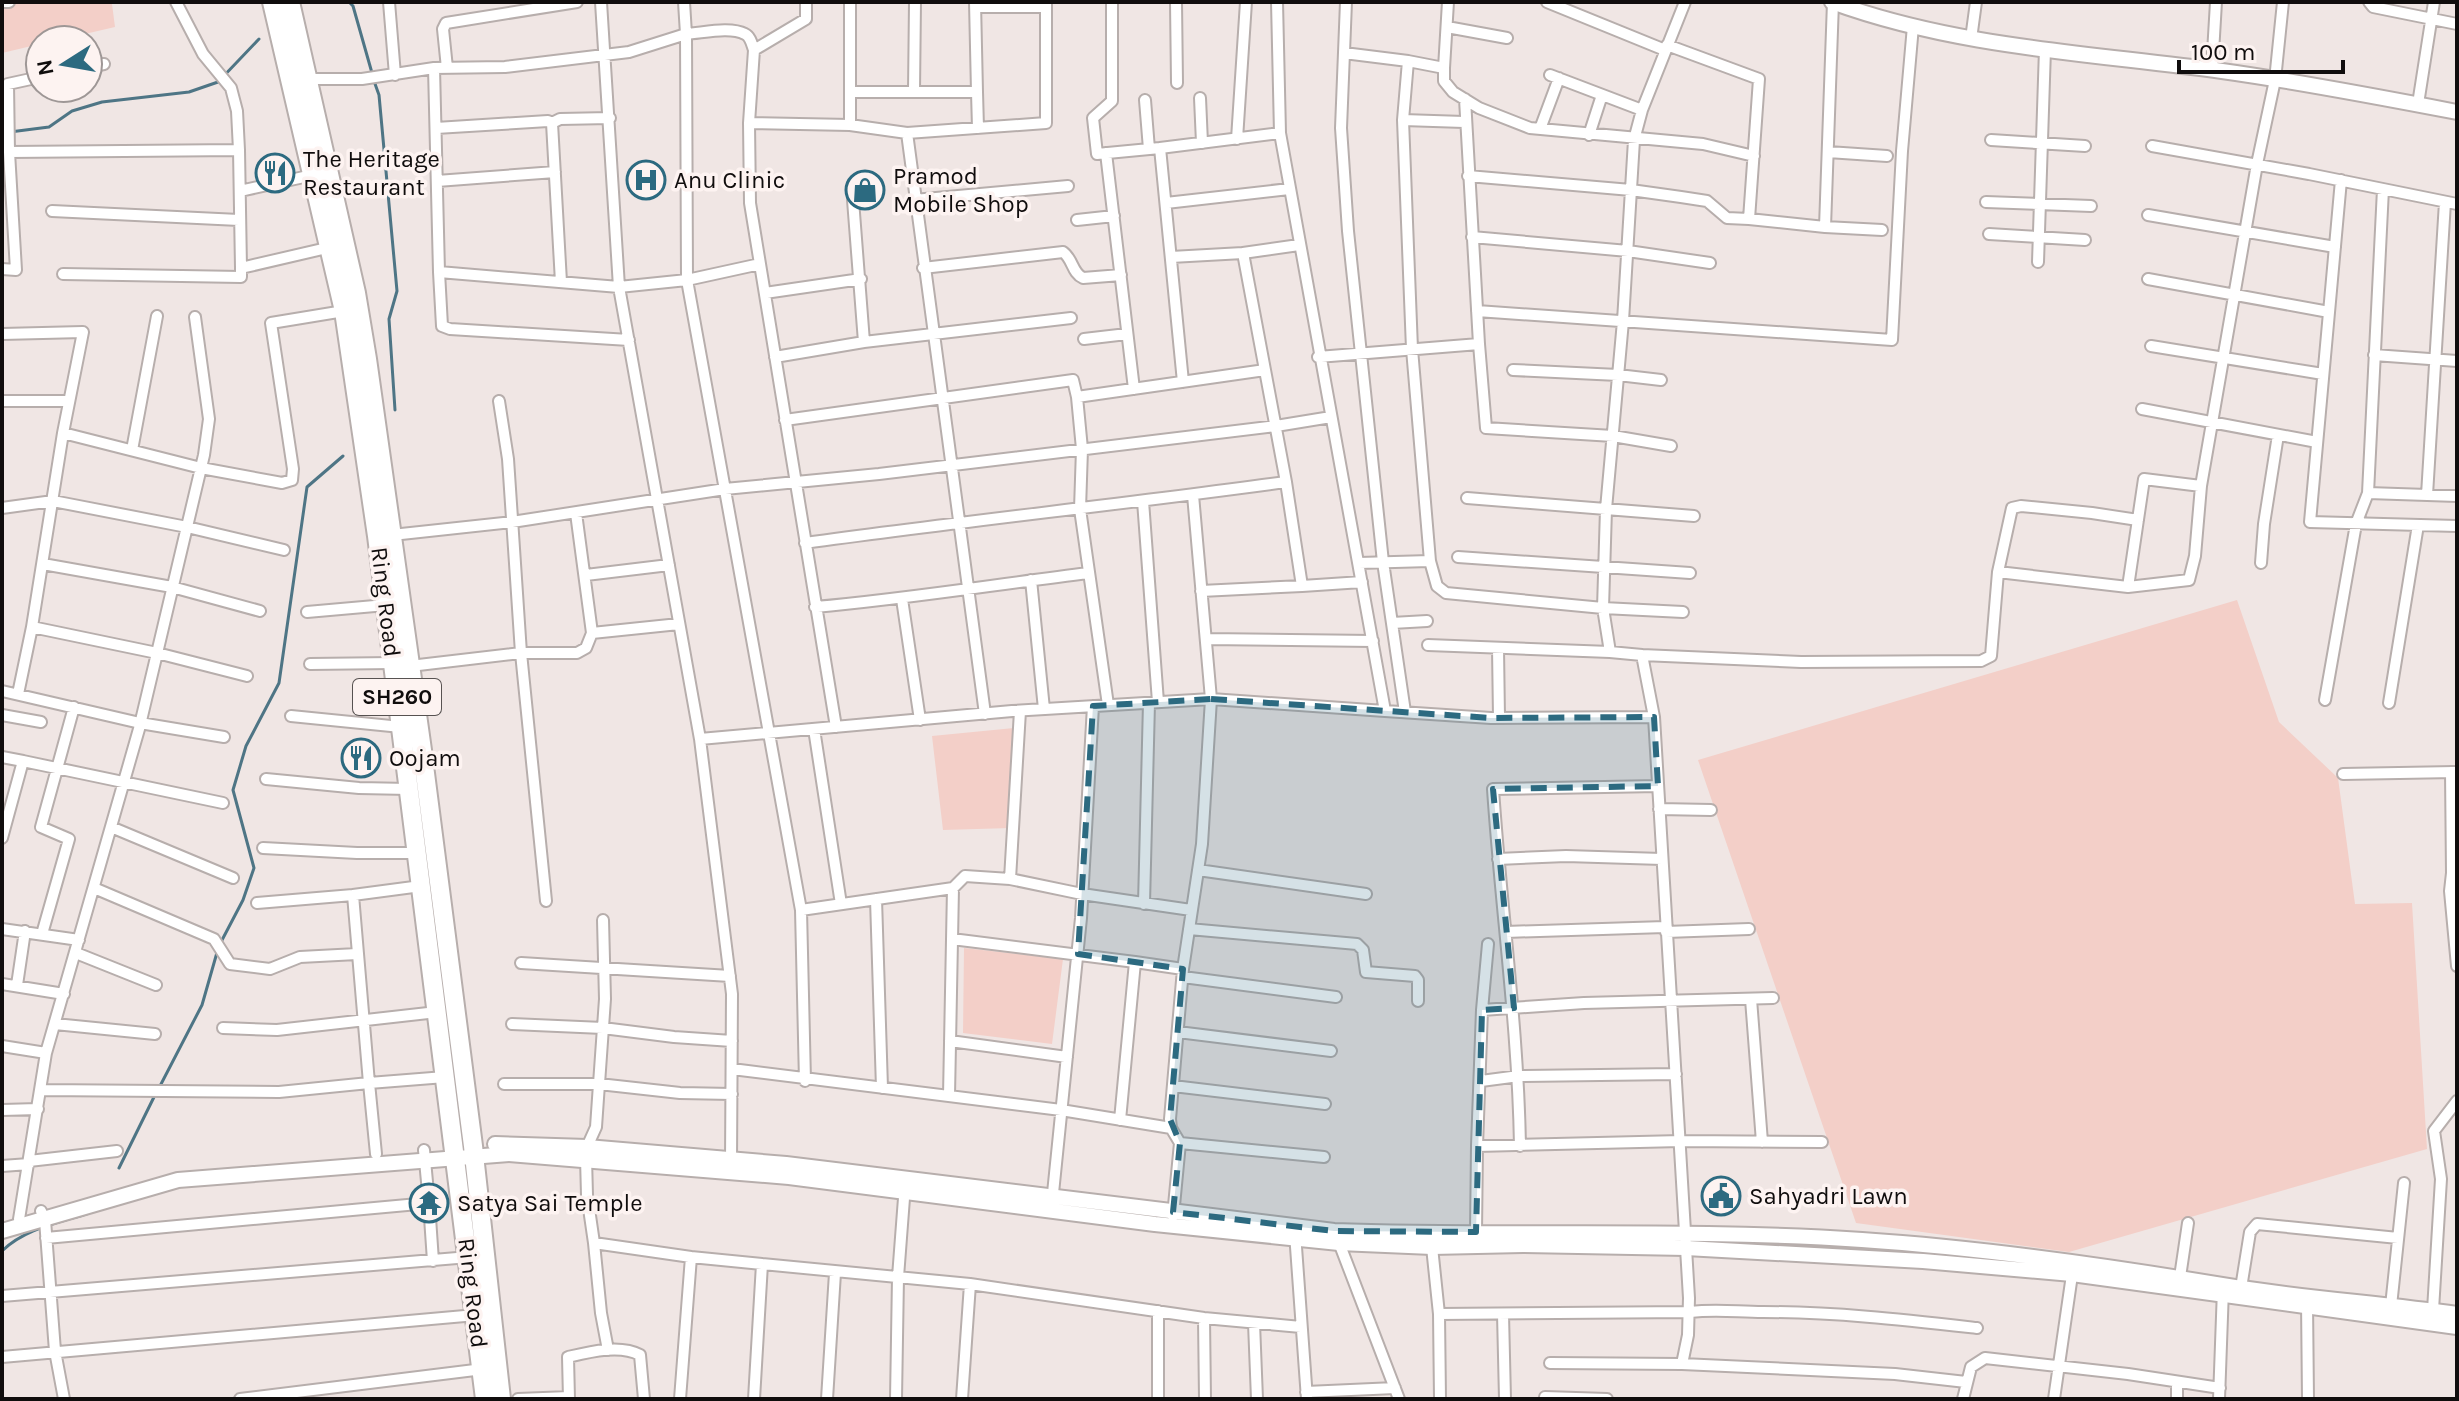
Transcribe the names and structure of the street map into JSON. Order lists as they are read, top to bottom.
{
  "streets": {
    "highway": ["Ring Road", "SH260"]
  },
  "places": {
    "restaurant": ["The Heritage Restaurant", "Oojam"],
    "hospital": ["Anu Clinic"],
    "shop": ["Pramod Mobile Shop"],
    "public building": ["Sahyadri Lawn"],
    "temple": ["Satya Sai Temple"]
  },
  "scale_bar": "100 m",
  "north": "left"
}
